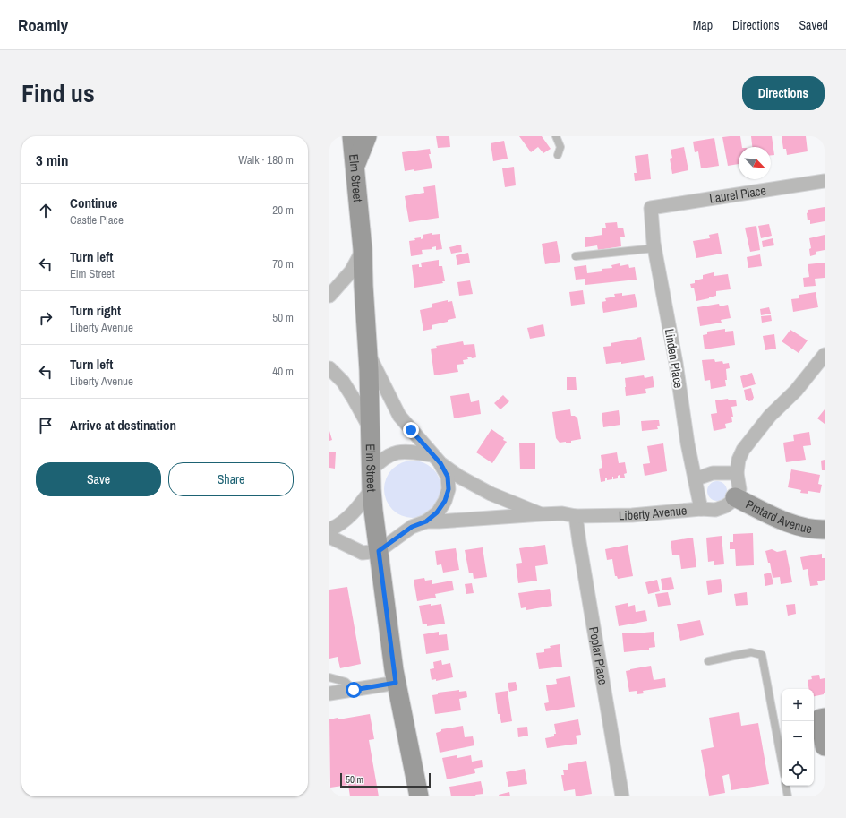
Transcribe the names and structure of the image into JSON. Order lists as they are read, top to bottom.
{
  "streets": {
    "street": [
      "Elm Street",
      "Laurel Place",
      "Linden Place",
      "Liberty Avenue",
      "Pintard Avenue",
      "Poplar Place"
    ]
  },
  "crossings": [
    ["Elm Street", "Liberty Avenue"],
    ["Laurel Place", "Linden Place"],
    ["Linden Place", "Liberty Avenue"],
    ["Linden Place", "Pintard Avenue"],
    ["Liberty Avenue", "Pintard Avenue"],
    ["Liberty Avenue", "Poplar Place"]
  ],
  "scale_bar": "50 m",
  "north": "bottom right",
  "page": {
    "header": "Roamly",
    "nav": ["Map", "Directions", "Saved"],
    "title": "Find us",
    "buttons": [
      "Directions",
      ["Save", "Share"]
    ],
    "heading": ["3 min", "Walk · 180 m"],
    "list": [
      ["Continue", "Castle Place", "20 m"],
      ["Turn left", "Elm Street", "70 m"],
      ["Turn right", "Liberty Avenue", "50 m"],
      ["Turn left", "Liberty Avenue", "40 m"],
      "Arrive at destination"
    ],
    "map_buttons": ["+", "−"],
    "scale": "50 m"
  }
}
